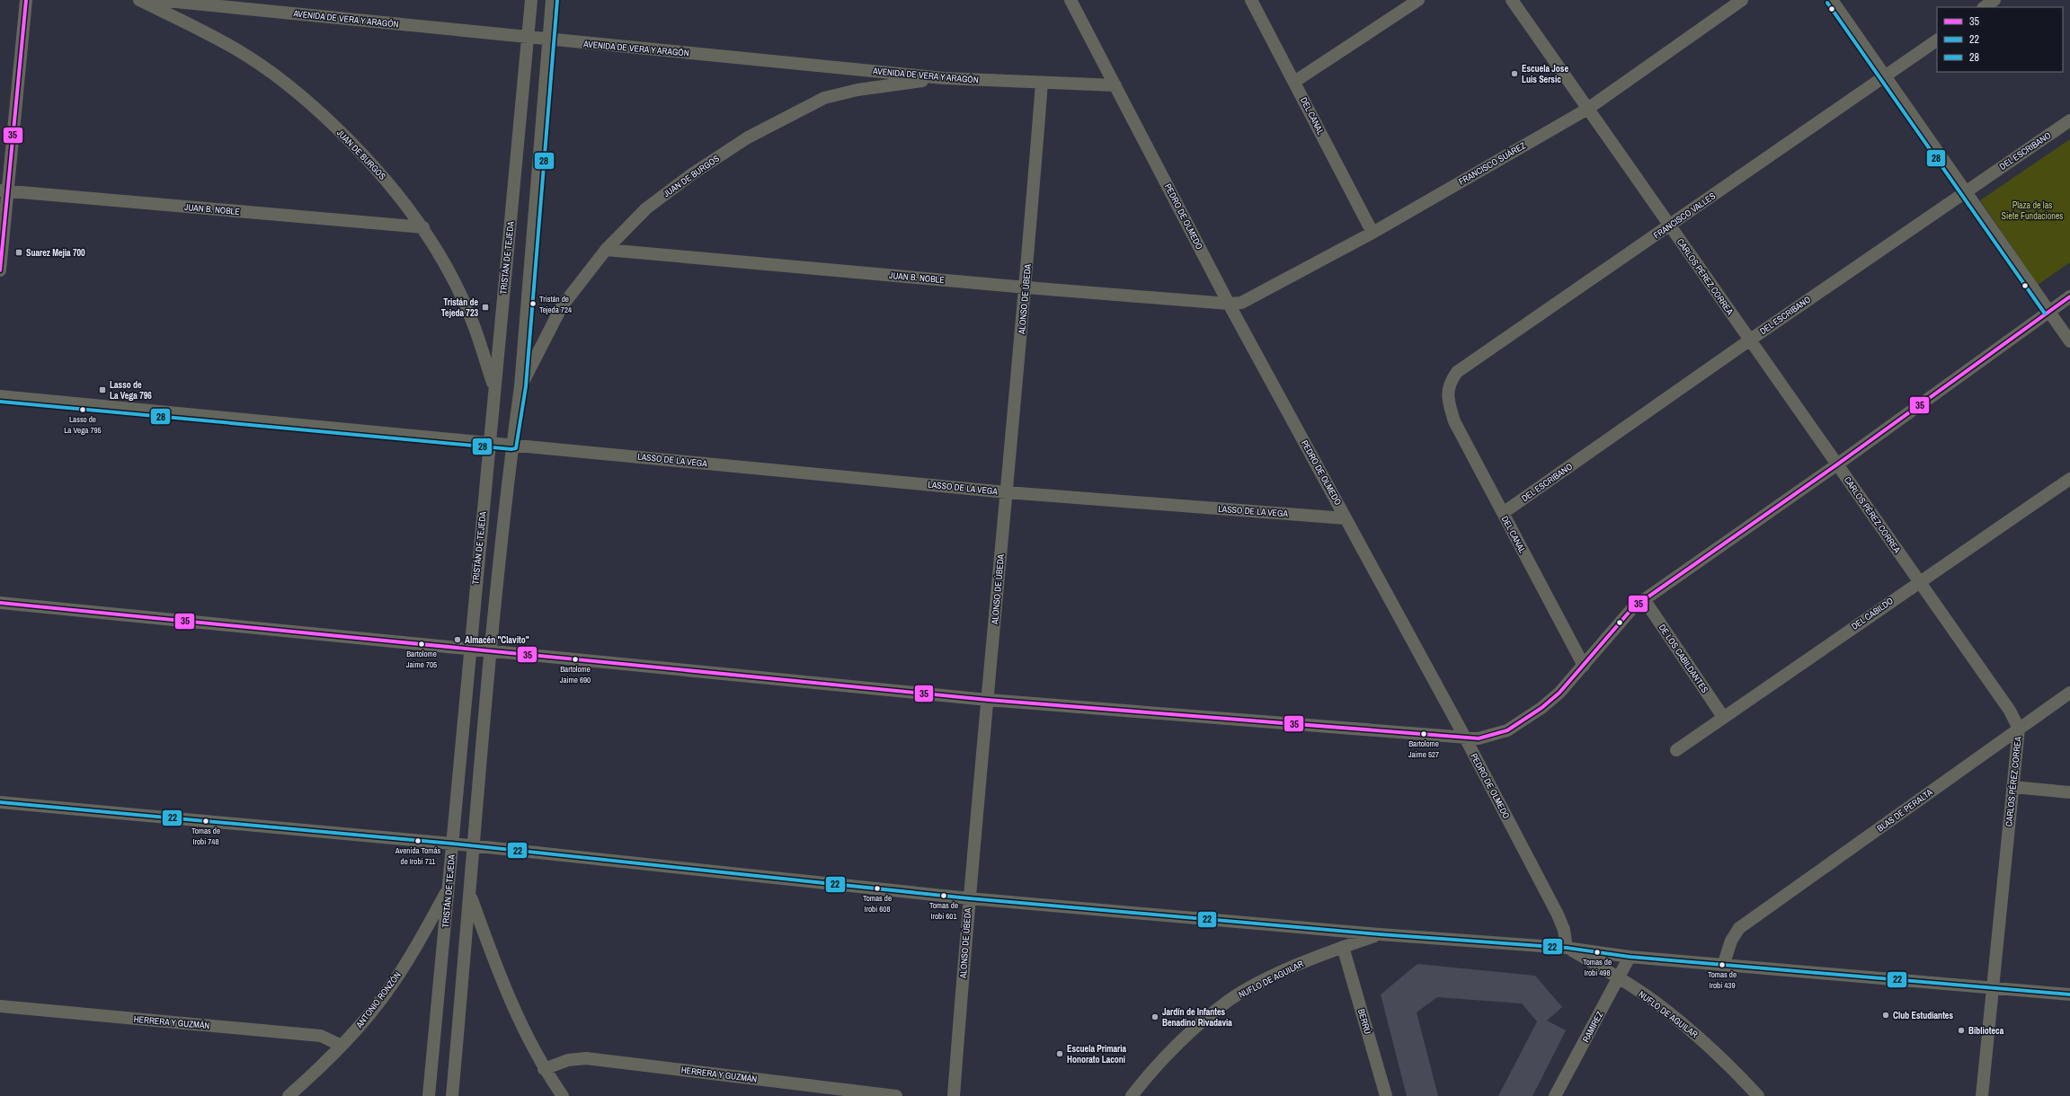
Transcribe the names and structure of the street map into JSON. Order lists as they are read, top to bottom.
{
  "streets": {
    "street": [
      "AVENIDA DE VERA Y ARAGÓN",
      "DEL CANAL",
      "DEL ESCRIBANO",
      "JUAN DE BURGOS",
      "FRANCISCO SUÁREZ",
      "JUAN B. NOBLE",
      "FRANCISCO VALLES",
      "PEDRO DE OLMEDO",
      "TRISTÁN DE TEJEDA",
      "CARLOS PÉREZ CORREA",
      "ALONSO DE ÚBEDA",
      "LASSO DE LA VEGA",
      "DEL CABILDO",
      "DE LOS CABILDANTES",
      "BLAS DE PERALTA",
      "NUFLO DE AGUILAR",
      "ANTONIO RONZÓN",
      "BERRÚ",
      "HERRERA Y GUZMÁN",
      "RAMIREZ"
    ]
  },
  "crossings": [
    ["AVENIDA DE VERA Y ARAGÓN", "JUAN DE BURGOS"],
    ["AVENIDA DE VERA Y ARAGÓN", "PEDRO DE OLMEDO"],
    ["AVENIDA DE VERA Y ARAGÓN", "TRISTÁN DE TEJEDA"],
    ["AVENIDA DE VERA Y ARAGÓN", "ALONSO DE ÚBEDA"],
    ["DEL CANAL", "DEL ESCRIBANO"],
    ["DEL CANAL", "FRANCISCO SUÁREZ"],
    ["DEL CANAL", "FRANCISCO VALLES"],
    ["DEL ESCRIBANO", "CARLOS PÉREZ CORREA"],
    ["JUAN DE BURGOS", "JUAN B. NOBLE"],
    ["JUAN DE BURGOS", "TRISTÁN DE TEJEDA"],
    ["FRANCISCO SUÁREZ", "JUAN B. NOBLE"],
    ["FRANCISCO SUÁREZ", "PEDRO DE OLMEDO"],
    ["FRANCISCO SUÁREZ", "CARLOS PÉREZ CORREA"],
    ["JUAN B. NOBLE", "PEDRO DE OLMEDO"],
    ["JUAN B. NOBLE", "ALONSO DE ÚBEDA"],
    ["FRANCISCO VALLES", "CARLOS PÉREZ CORREA"],
    ["PEDRO DE OLMEDO", "LASSO DE LA VEGA"],
    ["PEDRO DE OLMEDO", "NUFLO DE AGUILAR"],
    ["TRISTÁN DE TEJEDA", "LASSO DE LA VEGA"],
    ["TRISTÁN DE TEJEDA", "ANTONIO RONZÓN"],
    ["CARLOS PÉREZ CORREA", "DEL CABILDO"],
    ["CARLOS PÉREZ CORREA", "BLAS DE PERALTA"],
    ["ALONSO DE ÚBEDA", "LASSO DE LA VEGA"],
    ["DEL CABILDO", "DE LOS CABILDANTES"],
    ["NUFLO DE AGUILAR", "BERRÚ"],
    ["NUFLO DE AGUILAR", "RAMIREZ"],
    ["ANTONIO RONZÓN", "HERRERA Y GUZMÁN"]
  ],
  "parks": ["Plaza de las Siete Fundaciones"],
  "places": {
    "other": [
      "Escuela Jose Luis Sersic",
      "Tristán de Tejeda 724",
      "Lasso de La Vega 795",
      "Almacén \"Clavito\"",
      "Bartolome Jaime 705",
      "Bartolome Jaime 690",
      "Bartolome Jaime 527",
      "Tomas de Irobi 748",
      "Avenida Tomás de Irobi 711",
      "Tomas de Irobi 608",
      "Tomas de Irobi 601",
      "Tomas de Irobi 498",
      "Tomas de Irobi 439",
      "Club Estudiantes",
      "Jardín de Infantes Benadino Rivadavia",
      "Biblioteca",
      "Escuela Primaria Honorato Laconi"
    ],
    "transit": ["Suarez Mejia 700", "Tristán de Tejeda 723", "Lasso de La Vega 796"]
  },
  "lines": ["transit line 35", "transit line 28", "transit line 22"],
  "legend": ["35", "22", "28"]
}
